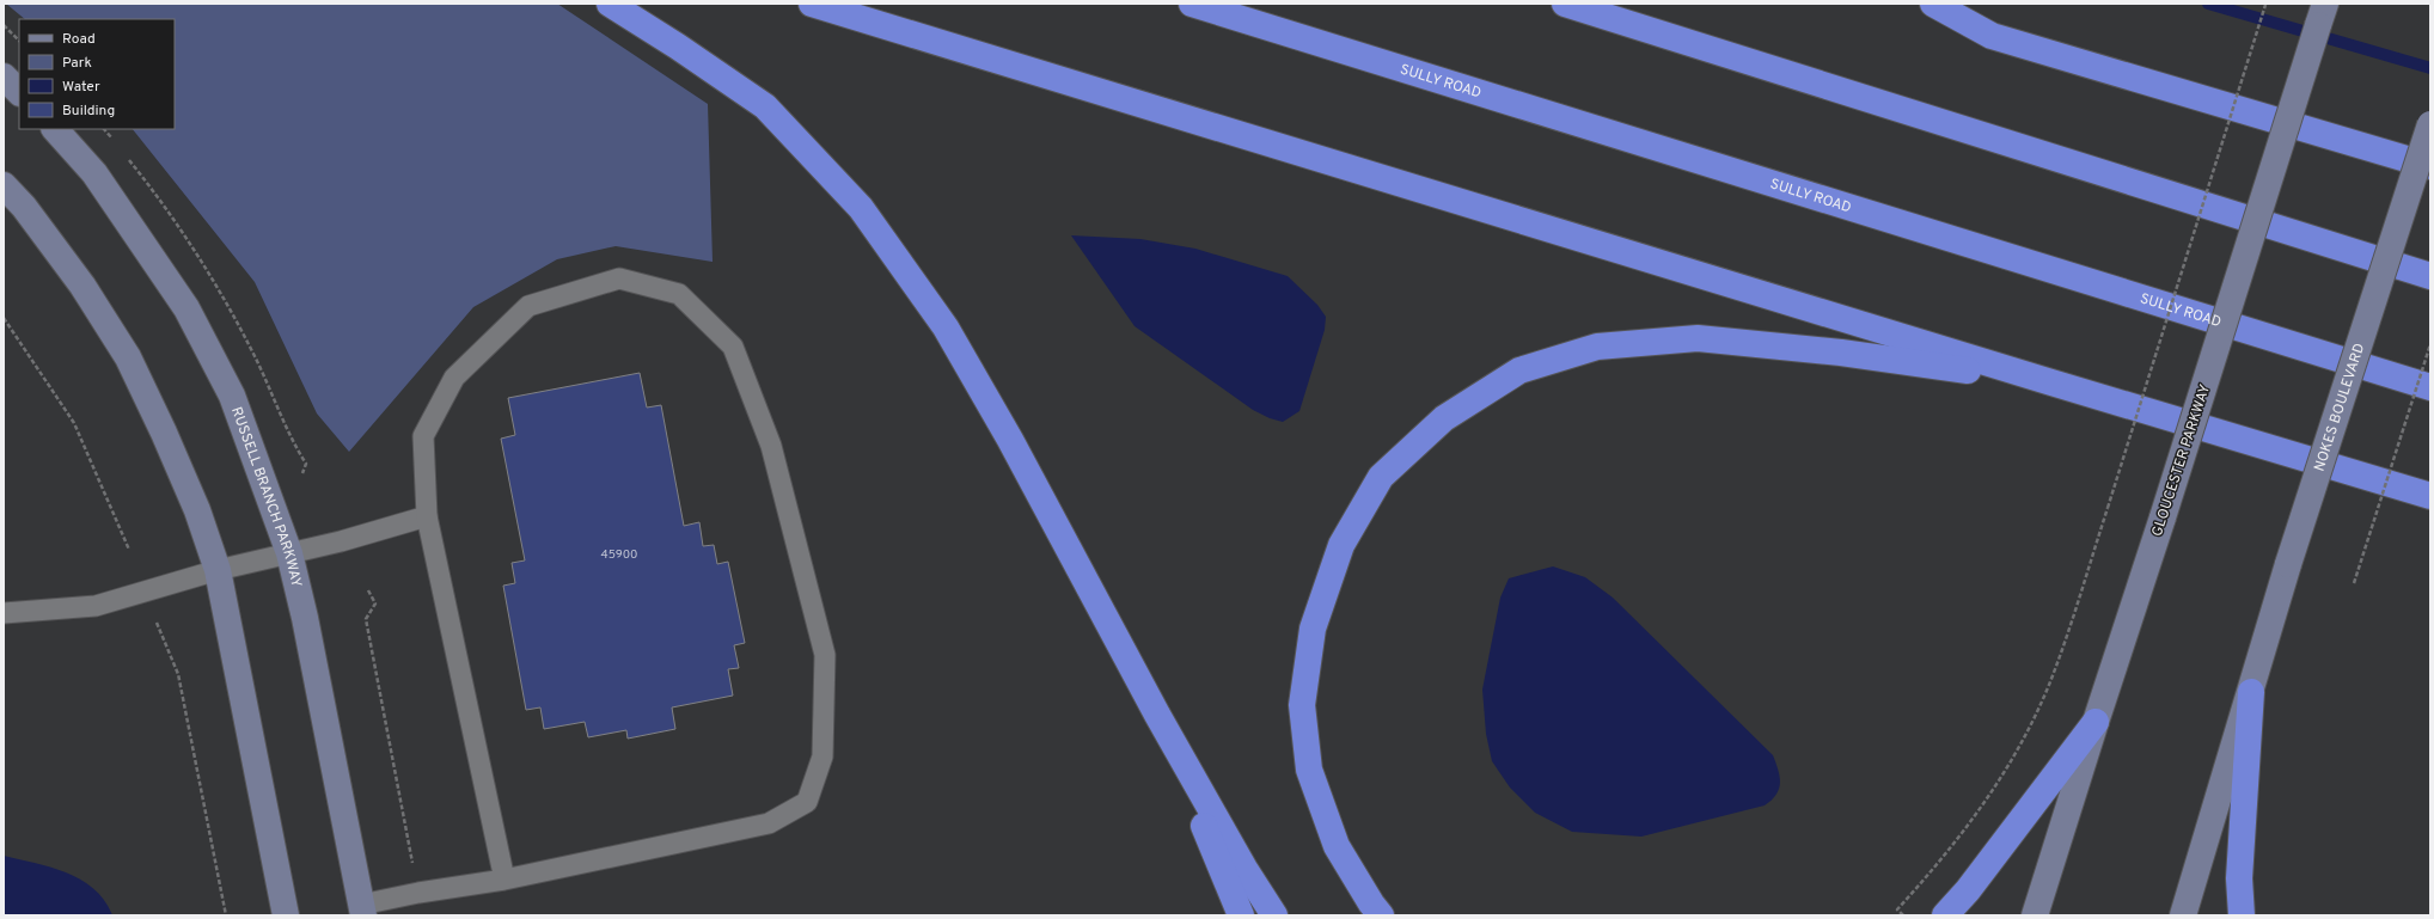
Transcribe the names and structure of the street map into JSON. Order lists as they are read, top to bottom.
{
  "streets": {
    "highway": ["SULLY ROAD"],
    "main road": ["NOKES BOULEVARD", "GLOUCESTER PARKWAY", "RUSSELL BRANCH PARKWAY"]
  },
  "house_numbers": ["45900"],
  "legend": [
    "Road",
    "Park",
    "Water",
    "Building"
  ]
}
